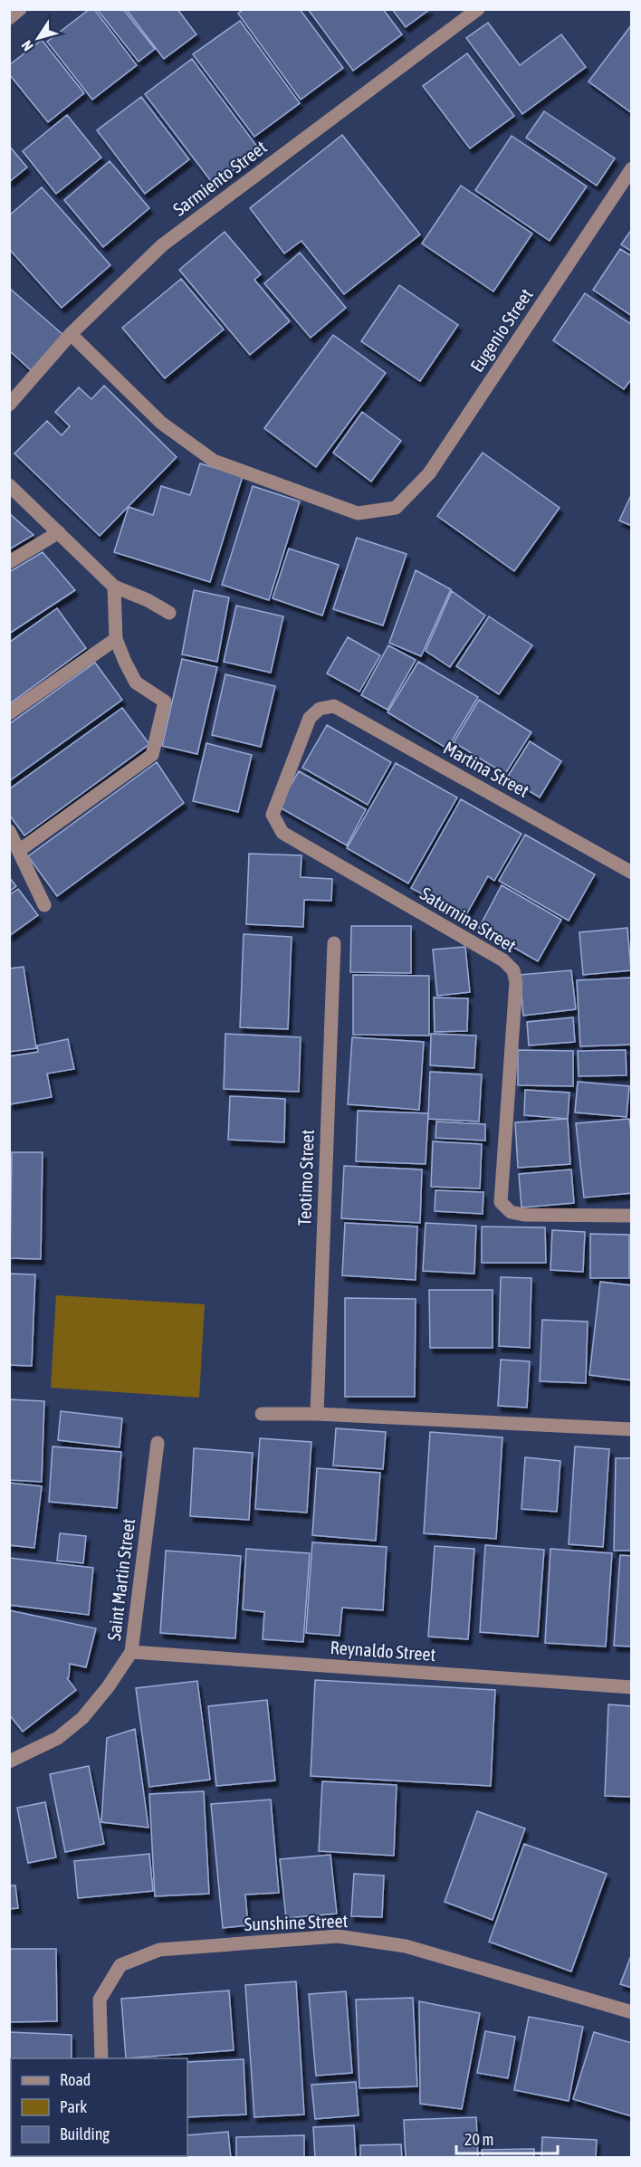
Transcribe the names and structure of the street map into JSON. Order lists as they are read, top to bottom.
{
  "streets": {
    "street": [
      "Sarmiento Street",
      "Eugenio Street",
      "Martina Street",
      "Saturnina Street",
      "Teotimo Street",
      "Saint Martin Street",
      "Reynaldo Street",
      "Sunshine Street"
    ]
  },
  "crossings": [
    ["Sarmiento Street", "Eugenio Street"],
    ["Martina Street", "Saturnina Street"],
    ["Saint Martin Street", "Reynaldo Street"]
  ],
  "legend": ["Road", "Park", "Building"],
  "scale_bar": "20 m",
  "north": "bottom left"
}
